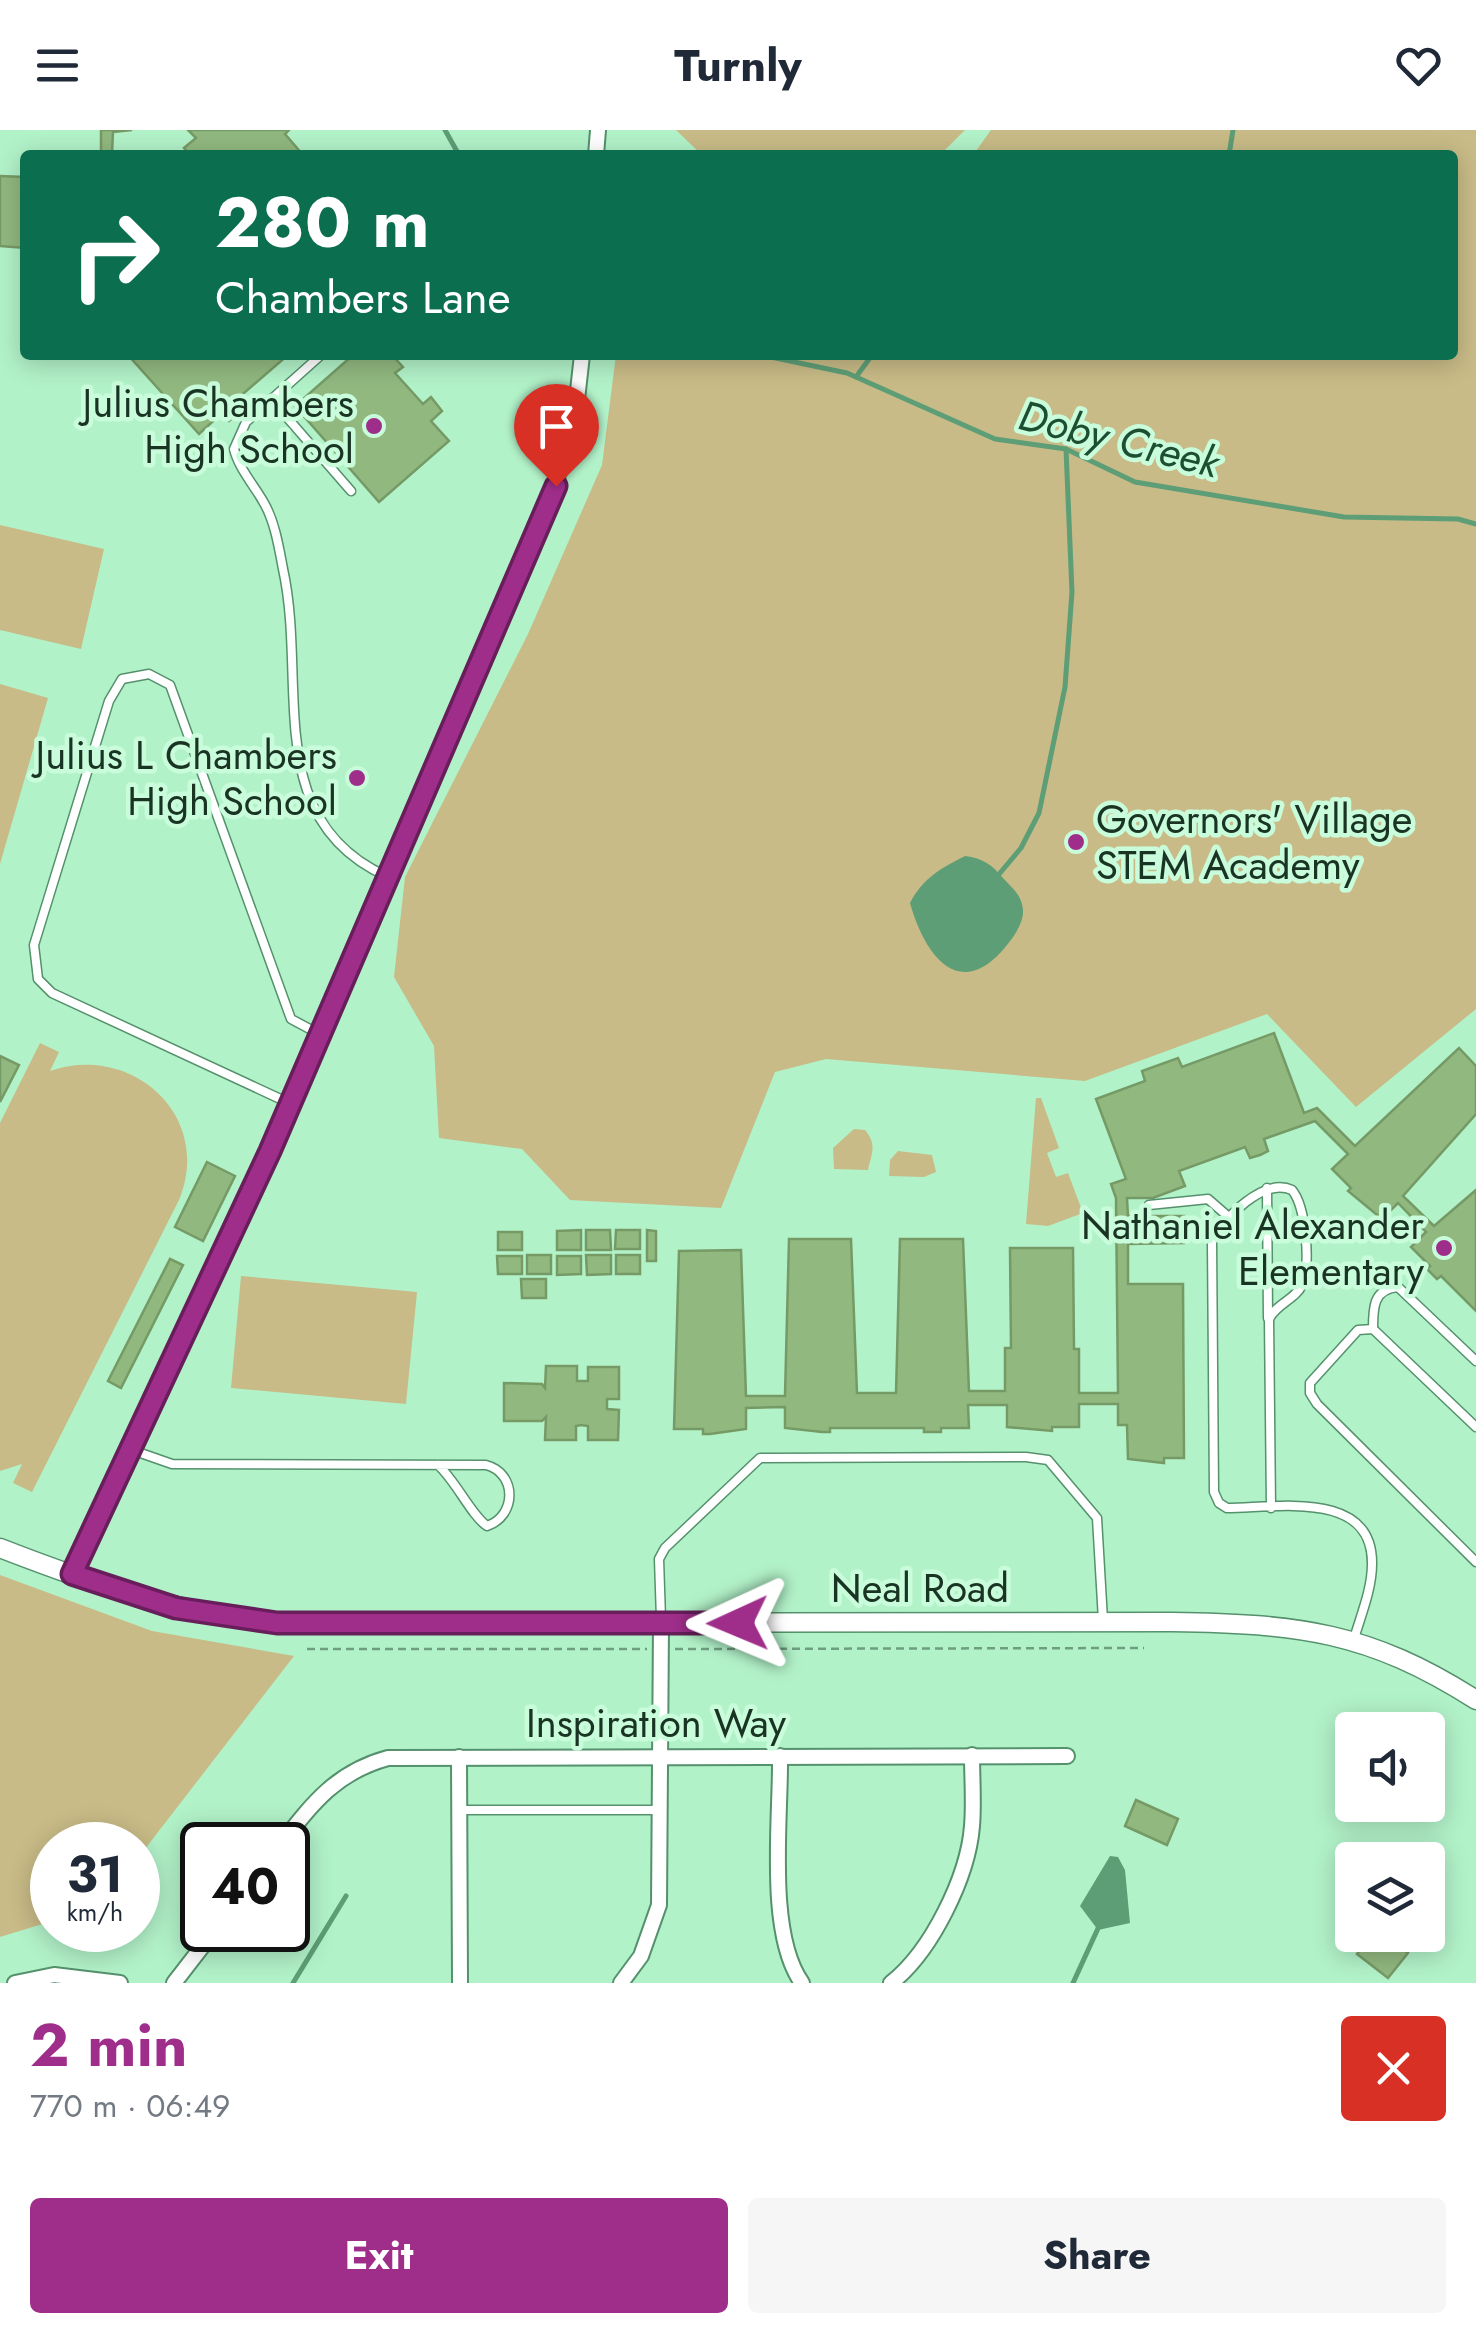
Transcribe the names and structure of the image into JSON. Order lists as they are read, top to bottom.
{
  "streets": {
    "street": ["Neal Road", "Inspiration Way"]
  },
  "water": ["Doby Creek"],
  "places": [
    "Julius Chambers High School",
    "Julius L Chambers High School",
    "Governors' Village STEM Academy",
    "Nathaniel Alexander Elementary"
  ],
  "page": {
    "header": "Turnly",
    "turn": ["280 m", "Chambers Lane"],
    "speed": "31 km/h",
    "limit": "40",
    "heading": ["2 min", "770 m · 06:49"],
    "buttons": ["Exit", "Share"]
  }
}
